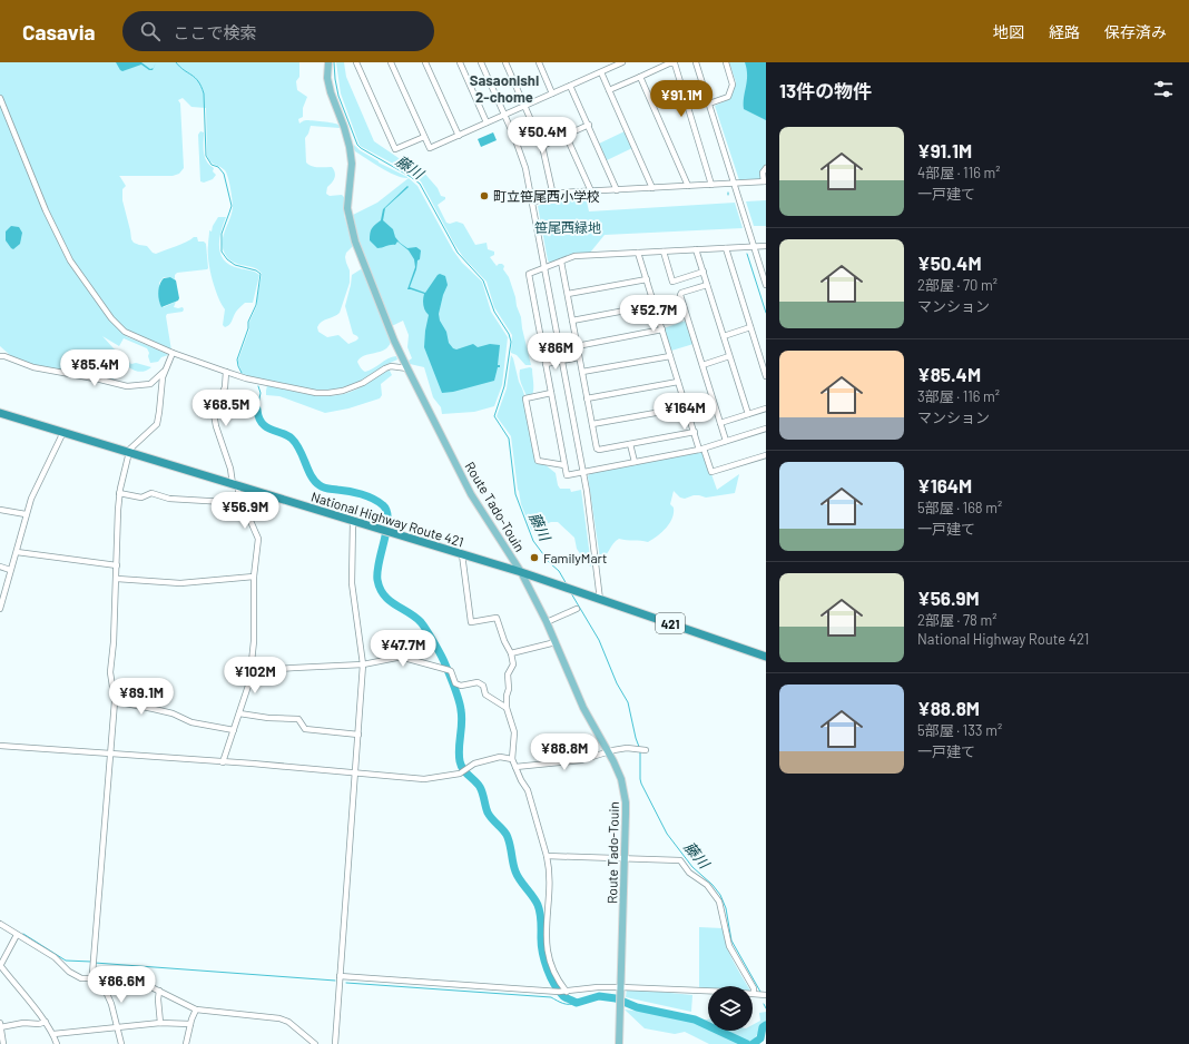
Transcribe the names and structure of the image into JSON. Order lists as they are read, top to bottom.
{
  "streets": {
    "highway": ["National Highway Route 421", "421"],
    "main road": ["Route Tado-Touin"]
  },
  "crossings": [
    ["Route Tado-Touin", "National Highway Route 421"]
  ],
  "districts": ["Sasaonishi 2-chome"],
  "water": ["藤川"],
  "parks": ["笹尾西緑地"],
  "places": ["町立笹尾西小学校", "FamilyMart"],
  "page": {
    "header": "Casavia",
    "search": "ここで検索",
    "nav": ["地図", "経路", "保存済み"],
    "heading": "13件の物件",
    "price": [
      "¥91.1M",
      "¥50.4M",
      "¥52.7M",
      "¥86M",
      "¥85.4M",
      "¥68.5M",
      "¥164M",
      "¥56.9M",
      "¥47.7M",
      "¥102M",
      "¥89.1M",
      "¥88.8M",
      "¥86.6M"
    ],
    "list": [
      {
        "name": "¥91.1M",
        "note": "4部屋 · 116 m² · 一戸建て"
      },
      {
        "name": "¥50.4M",
        "note": "2部屋 · 70 m² · マンション"
      },
      {
        "name": "¥85.4M",
        "note": "3部屋 · 116 m² · マンション"
      },
      {
        "name": "¥164M",
        "note": "5部屋 · 168 m² · 一戸建て"
      },
      {
        "name": "¥56.9M",
        "note": "2部屋 · 78 m² · National Highway Route 421"
      },
      {
        "name": "¥88.8M",
        "note": "5部屋 · 133 m² · 一戸建て"
      }
    ]
  }
}
